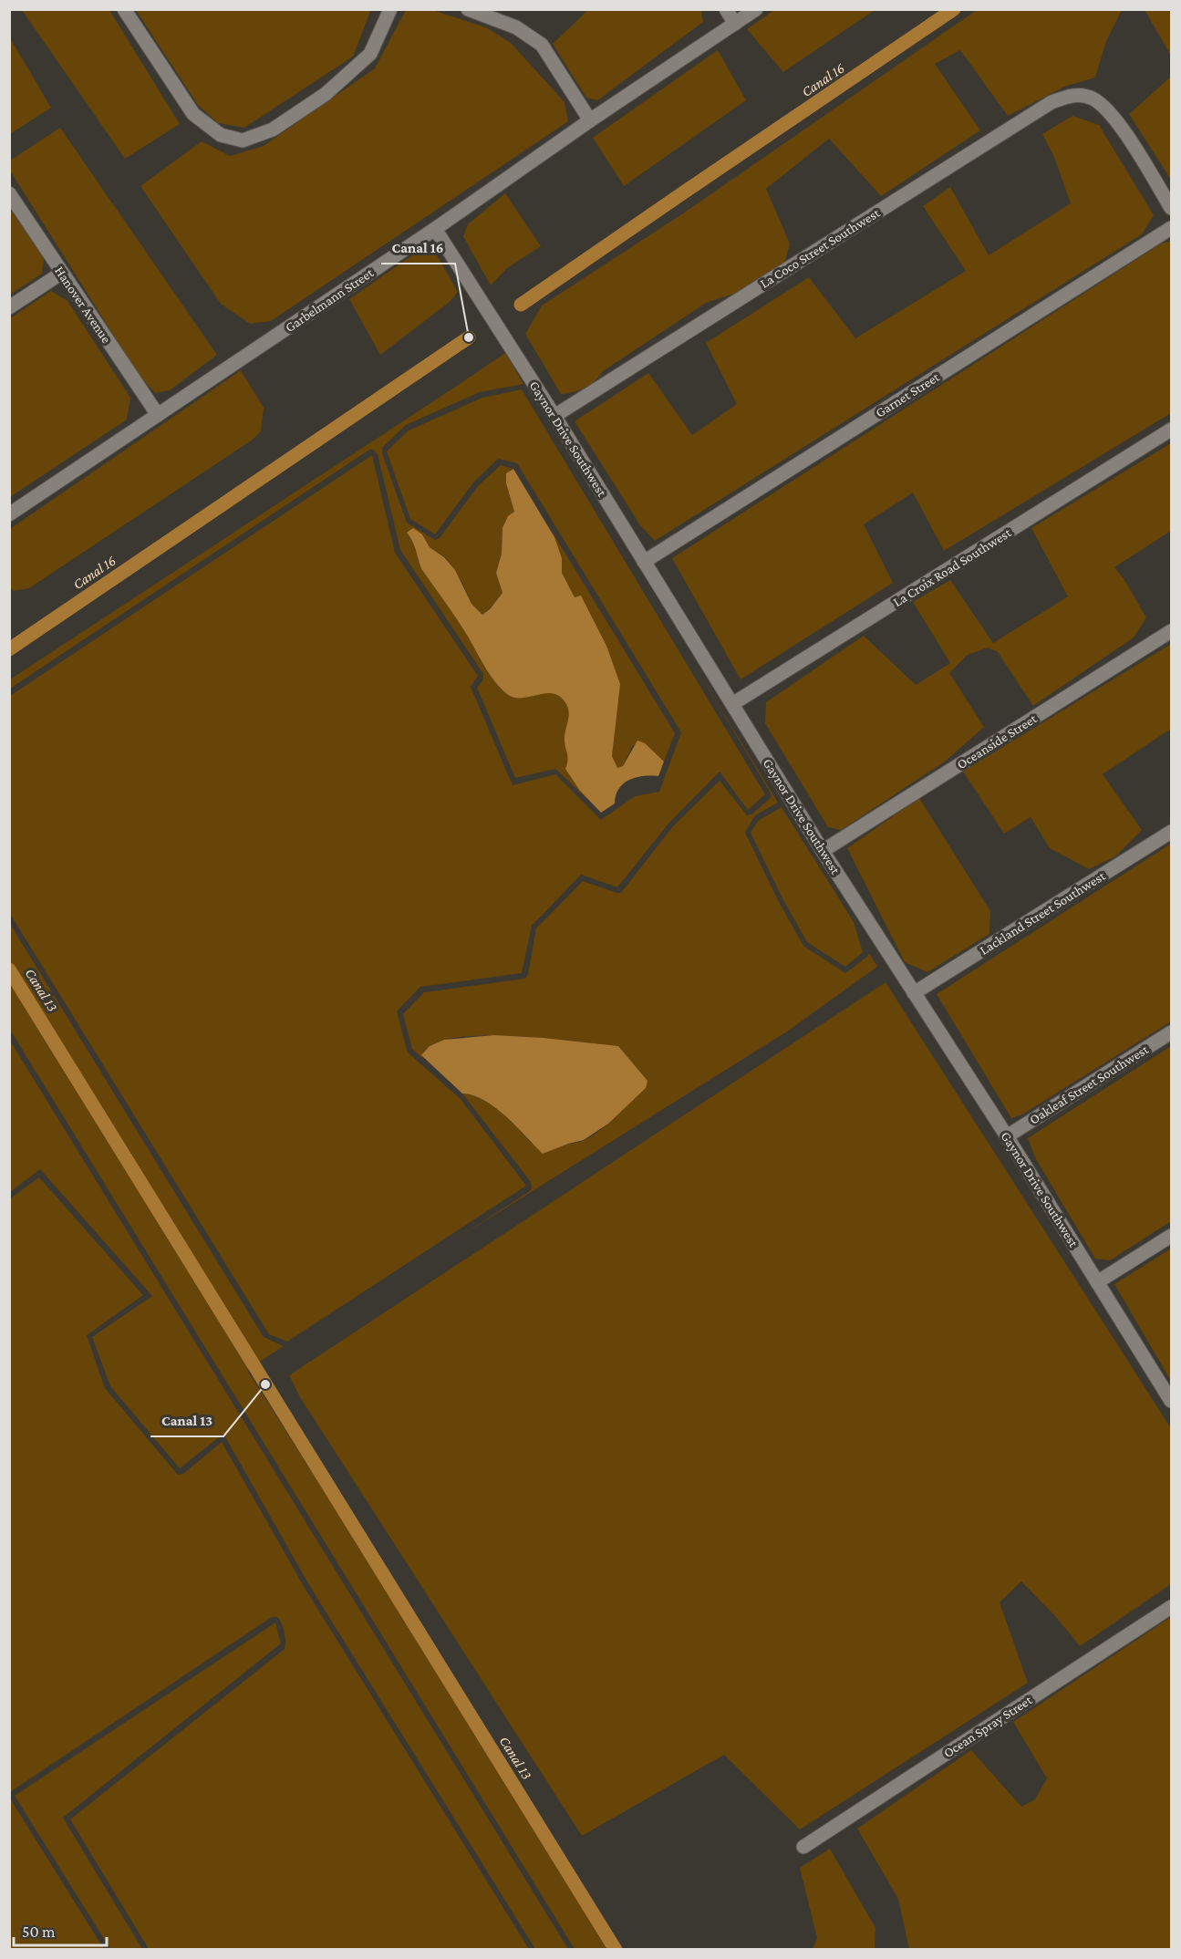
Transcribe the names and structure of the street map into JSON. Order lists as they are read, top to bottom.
{
  "streets": {
    "street": [
      "La Coco Street Southwest",
      "Garbelmann Street",
      "Hanover Avenue",
      "Garnet Street",
      "Gaynor Drive Southwest",
      "La Croix Road Southwest",
      "Oceanside Street",
      "Lackland Street Southwest",
      "Oakleaf Street Southwest",
      "Ocean Spray Street"
    ]
  },
  "crossings": [
    ["La Coco Street Southwest", "Gaynor Drive Southwest"],
    ["Garbelmann Street", "Hanover Avenue"],
    ["Garbelmann Street", "Gaynor Drive Southwest"],
    ["Garnet Street", "Gaynor Drive Southwest"],
    ["Gaynor Drive Southwest", "La Croix Road Southwest"],
    ["Gaynor Drive Southwest", "Oceanside Street"],
    ["Gaynor Drive Southwest", "Lackland Street Southwest"],
    ["Gaynor Drive Southwest", "Oakleaf Street Southwest"]
  ],
  "water": ["Canal 16", "Canal 13"],
  "places": ["Canal 16", "Canal 13"],
  "scale_bar": "50 m"
}
